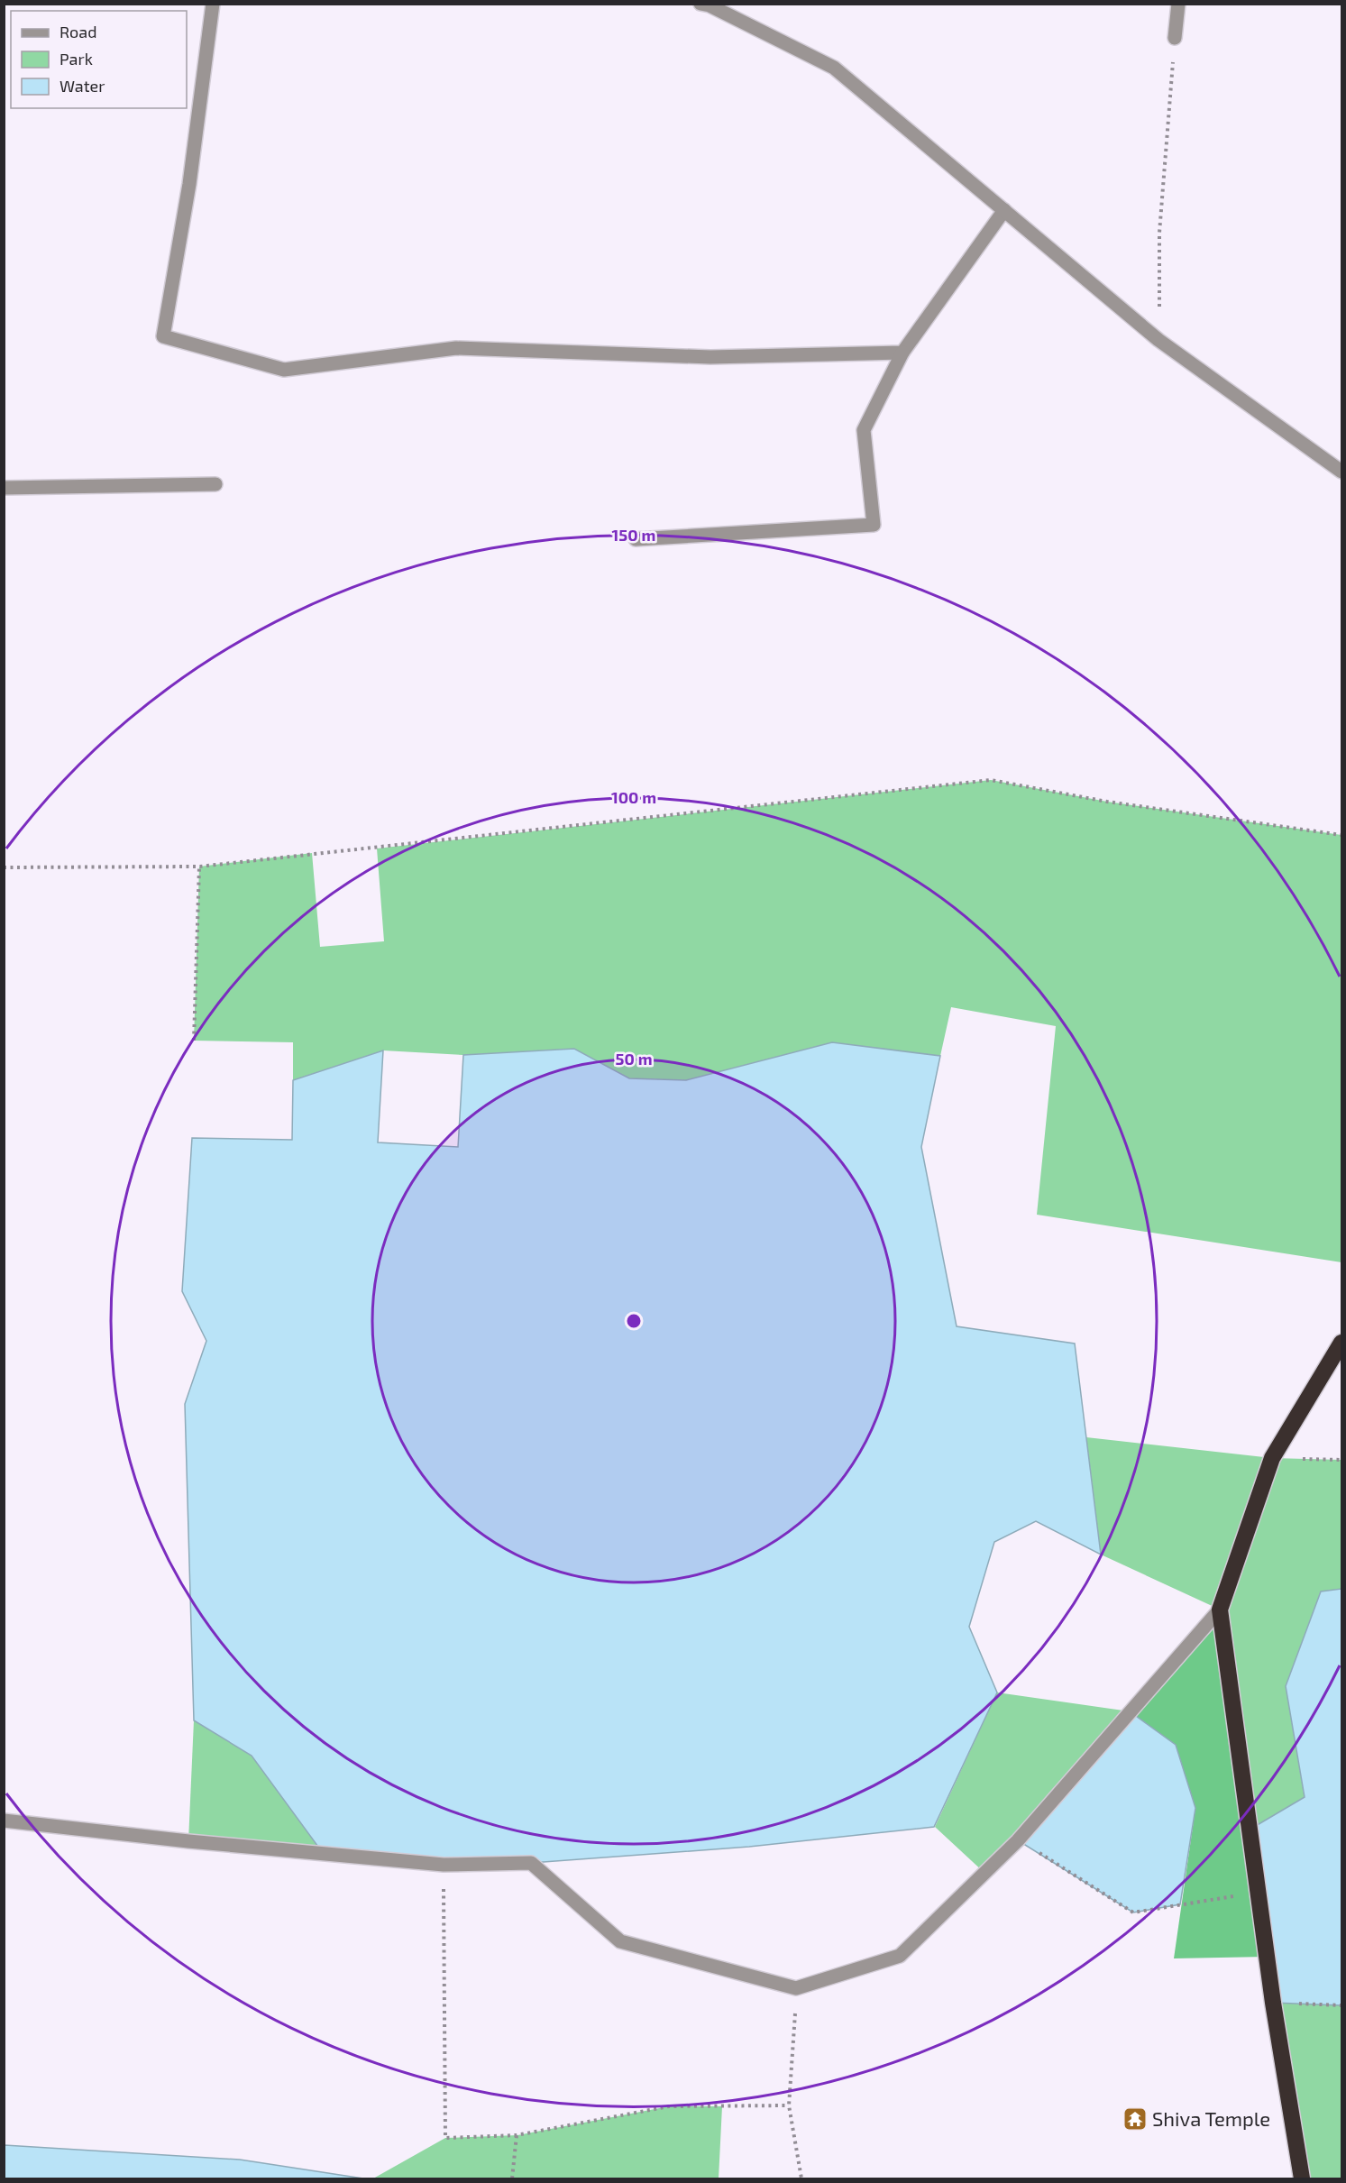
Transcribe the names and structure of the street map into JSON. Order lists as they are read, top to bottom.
{
  "places": {
    "temple": ["Shiva Temple"]
  },
  "legend": ["Road", "Park", "Water"],
  "rings": ["150 m", "100 m", "50 m"]
}
